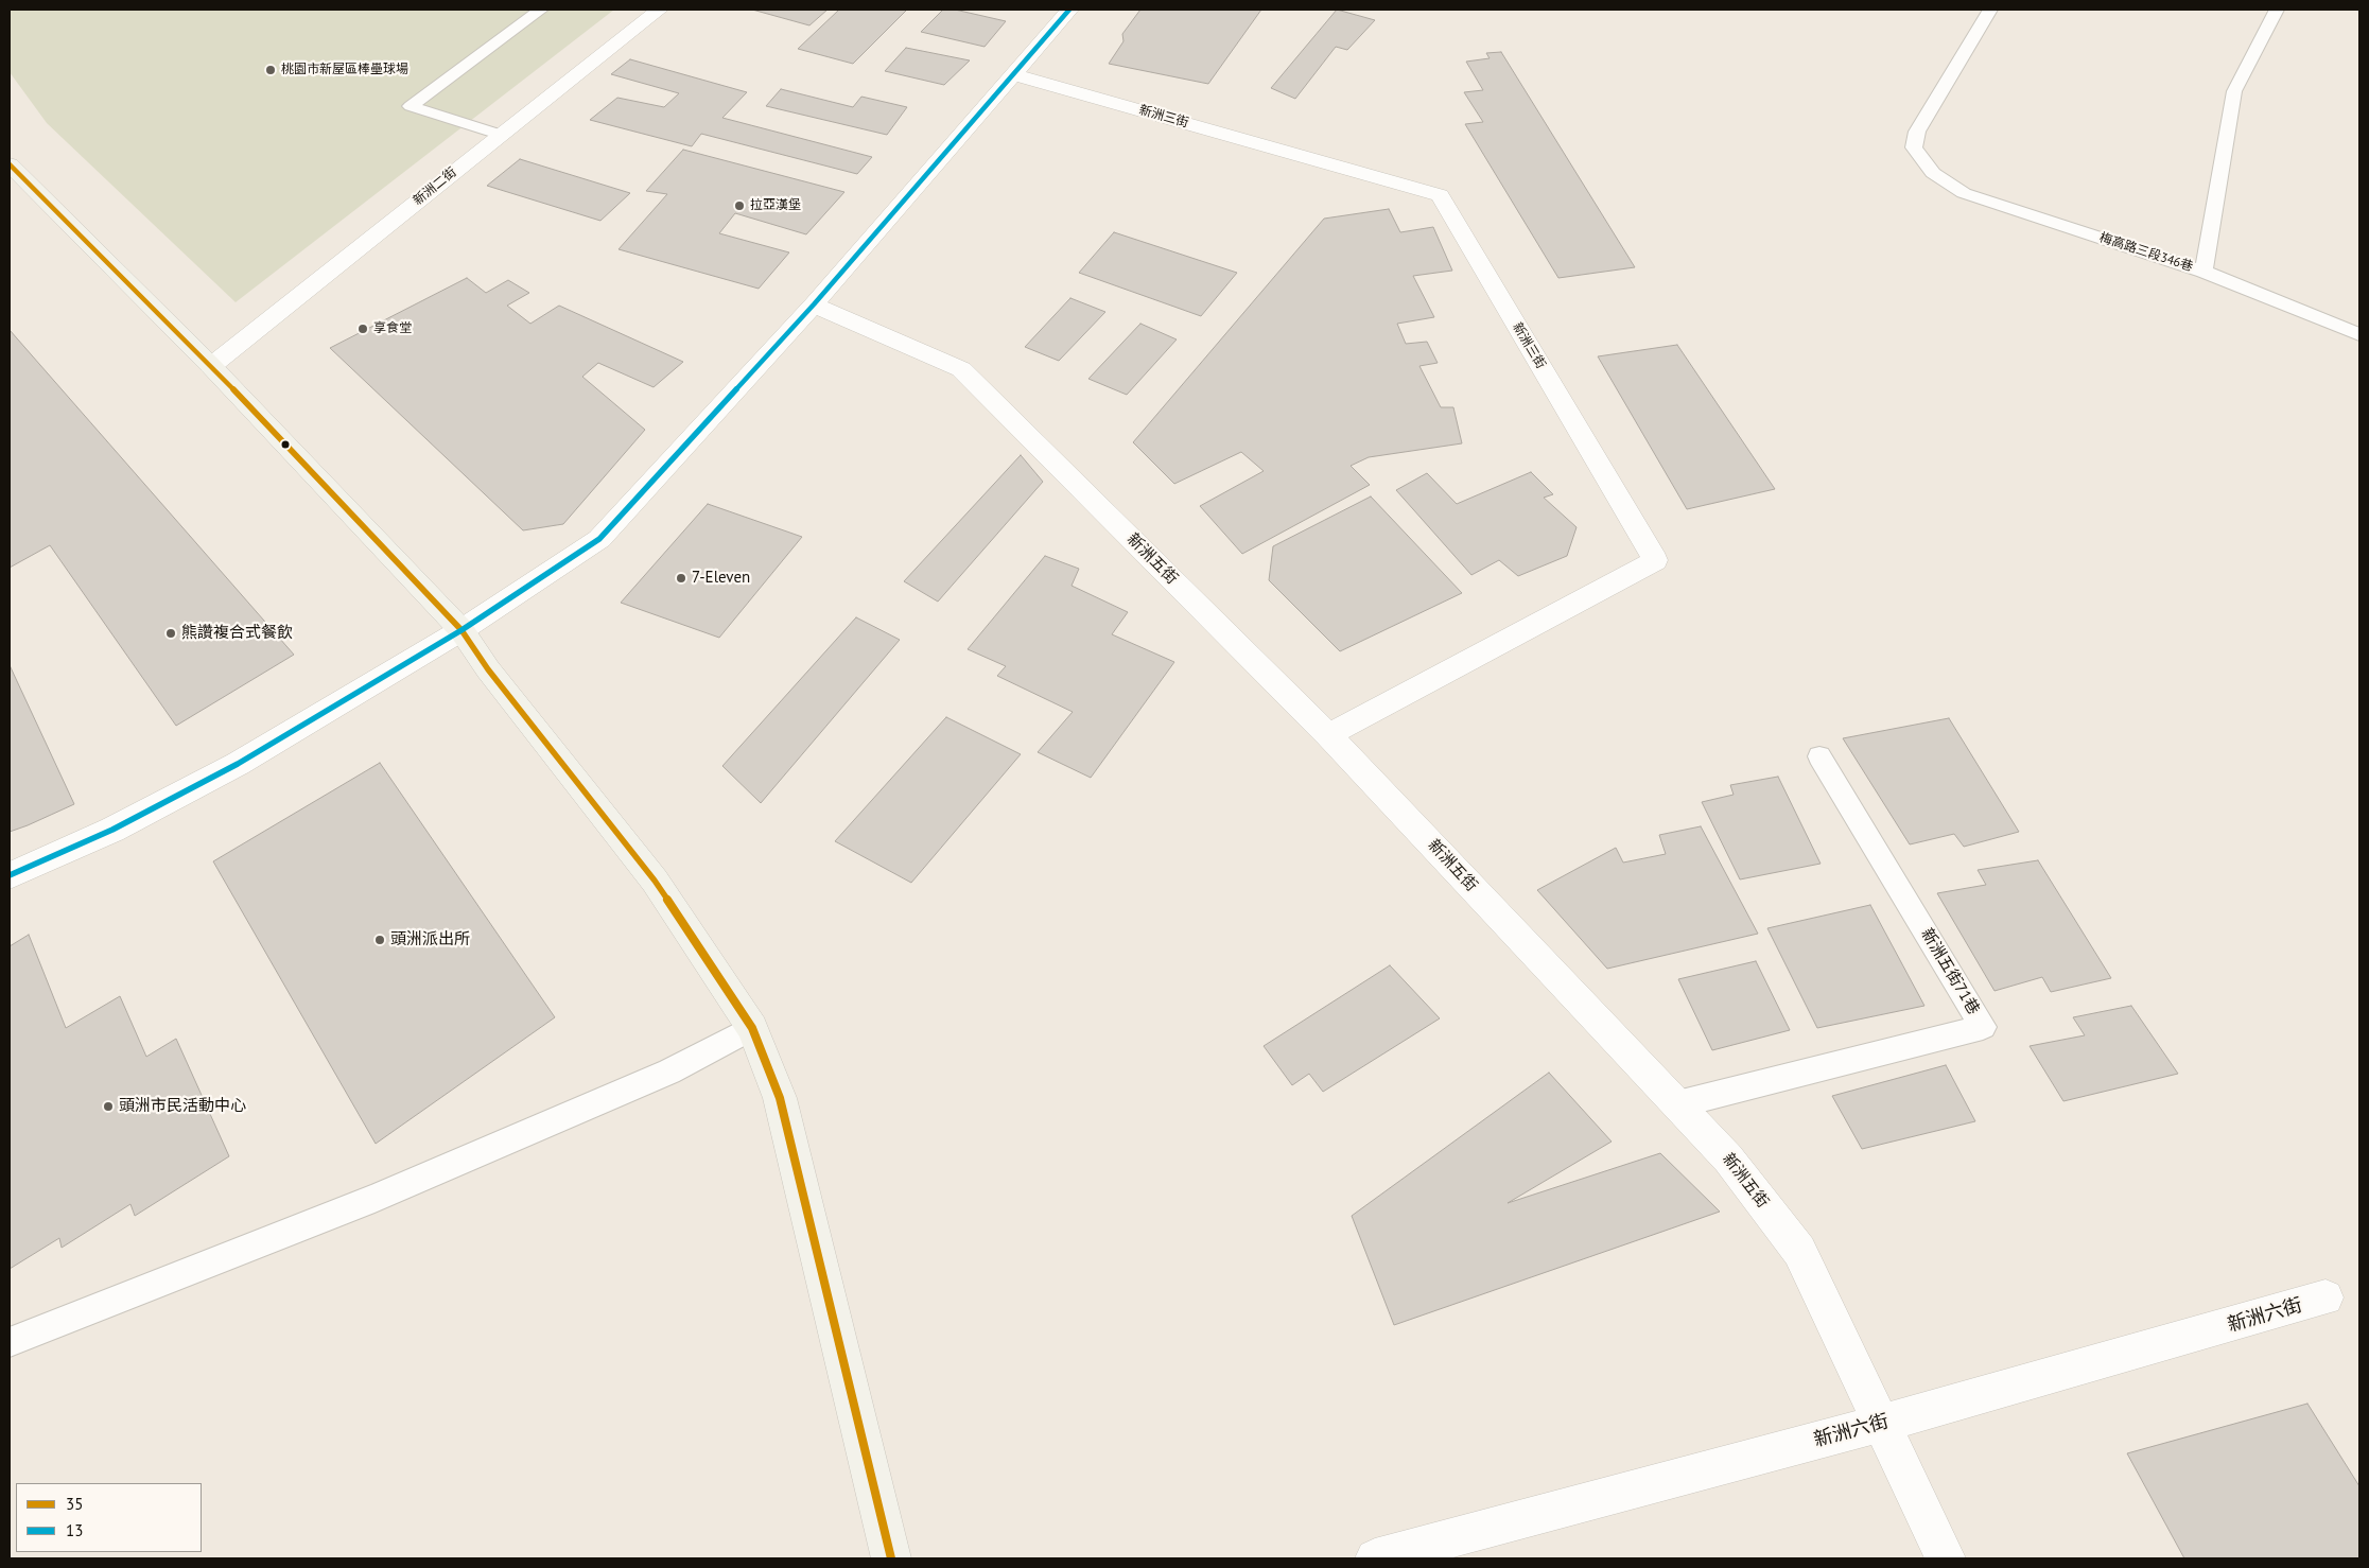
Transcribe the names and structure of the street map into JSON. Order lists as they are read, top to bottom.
{
  "streets": {
    "street": [
      "新洲三街",
      "新洲二街",
      "新洲五街",
      "新洲六街"
    ],
    "lane": ["梅高路三段346巷", "新洲五街71巷"]
  },
  "crossings": [
    ["新洲三街", "新洲五街"],
    ["新洲五街", "新洲五街71巷"],
    ["新洲五街", "新洲六街"]
  ],
  "places": [
    "桃園市新屋區棒壘球場",
    "拉亞漢堡",
    "享食堂",
    "7-Eleven",
    "熊讚複合式餐飲",
    "頭洲派出所",
    "頭洲市民活動中心"
  ],
  "lines": ["transit line 13", "transit line 35"],
  "legend": ["35", "13"]
}
